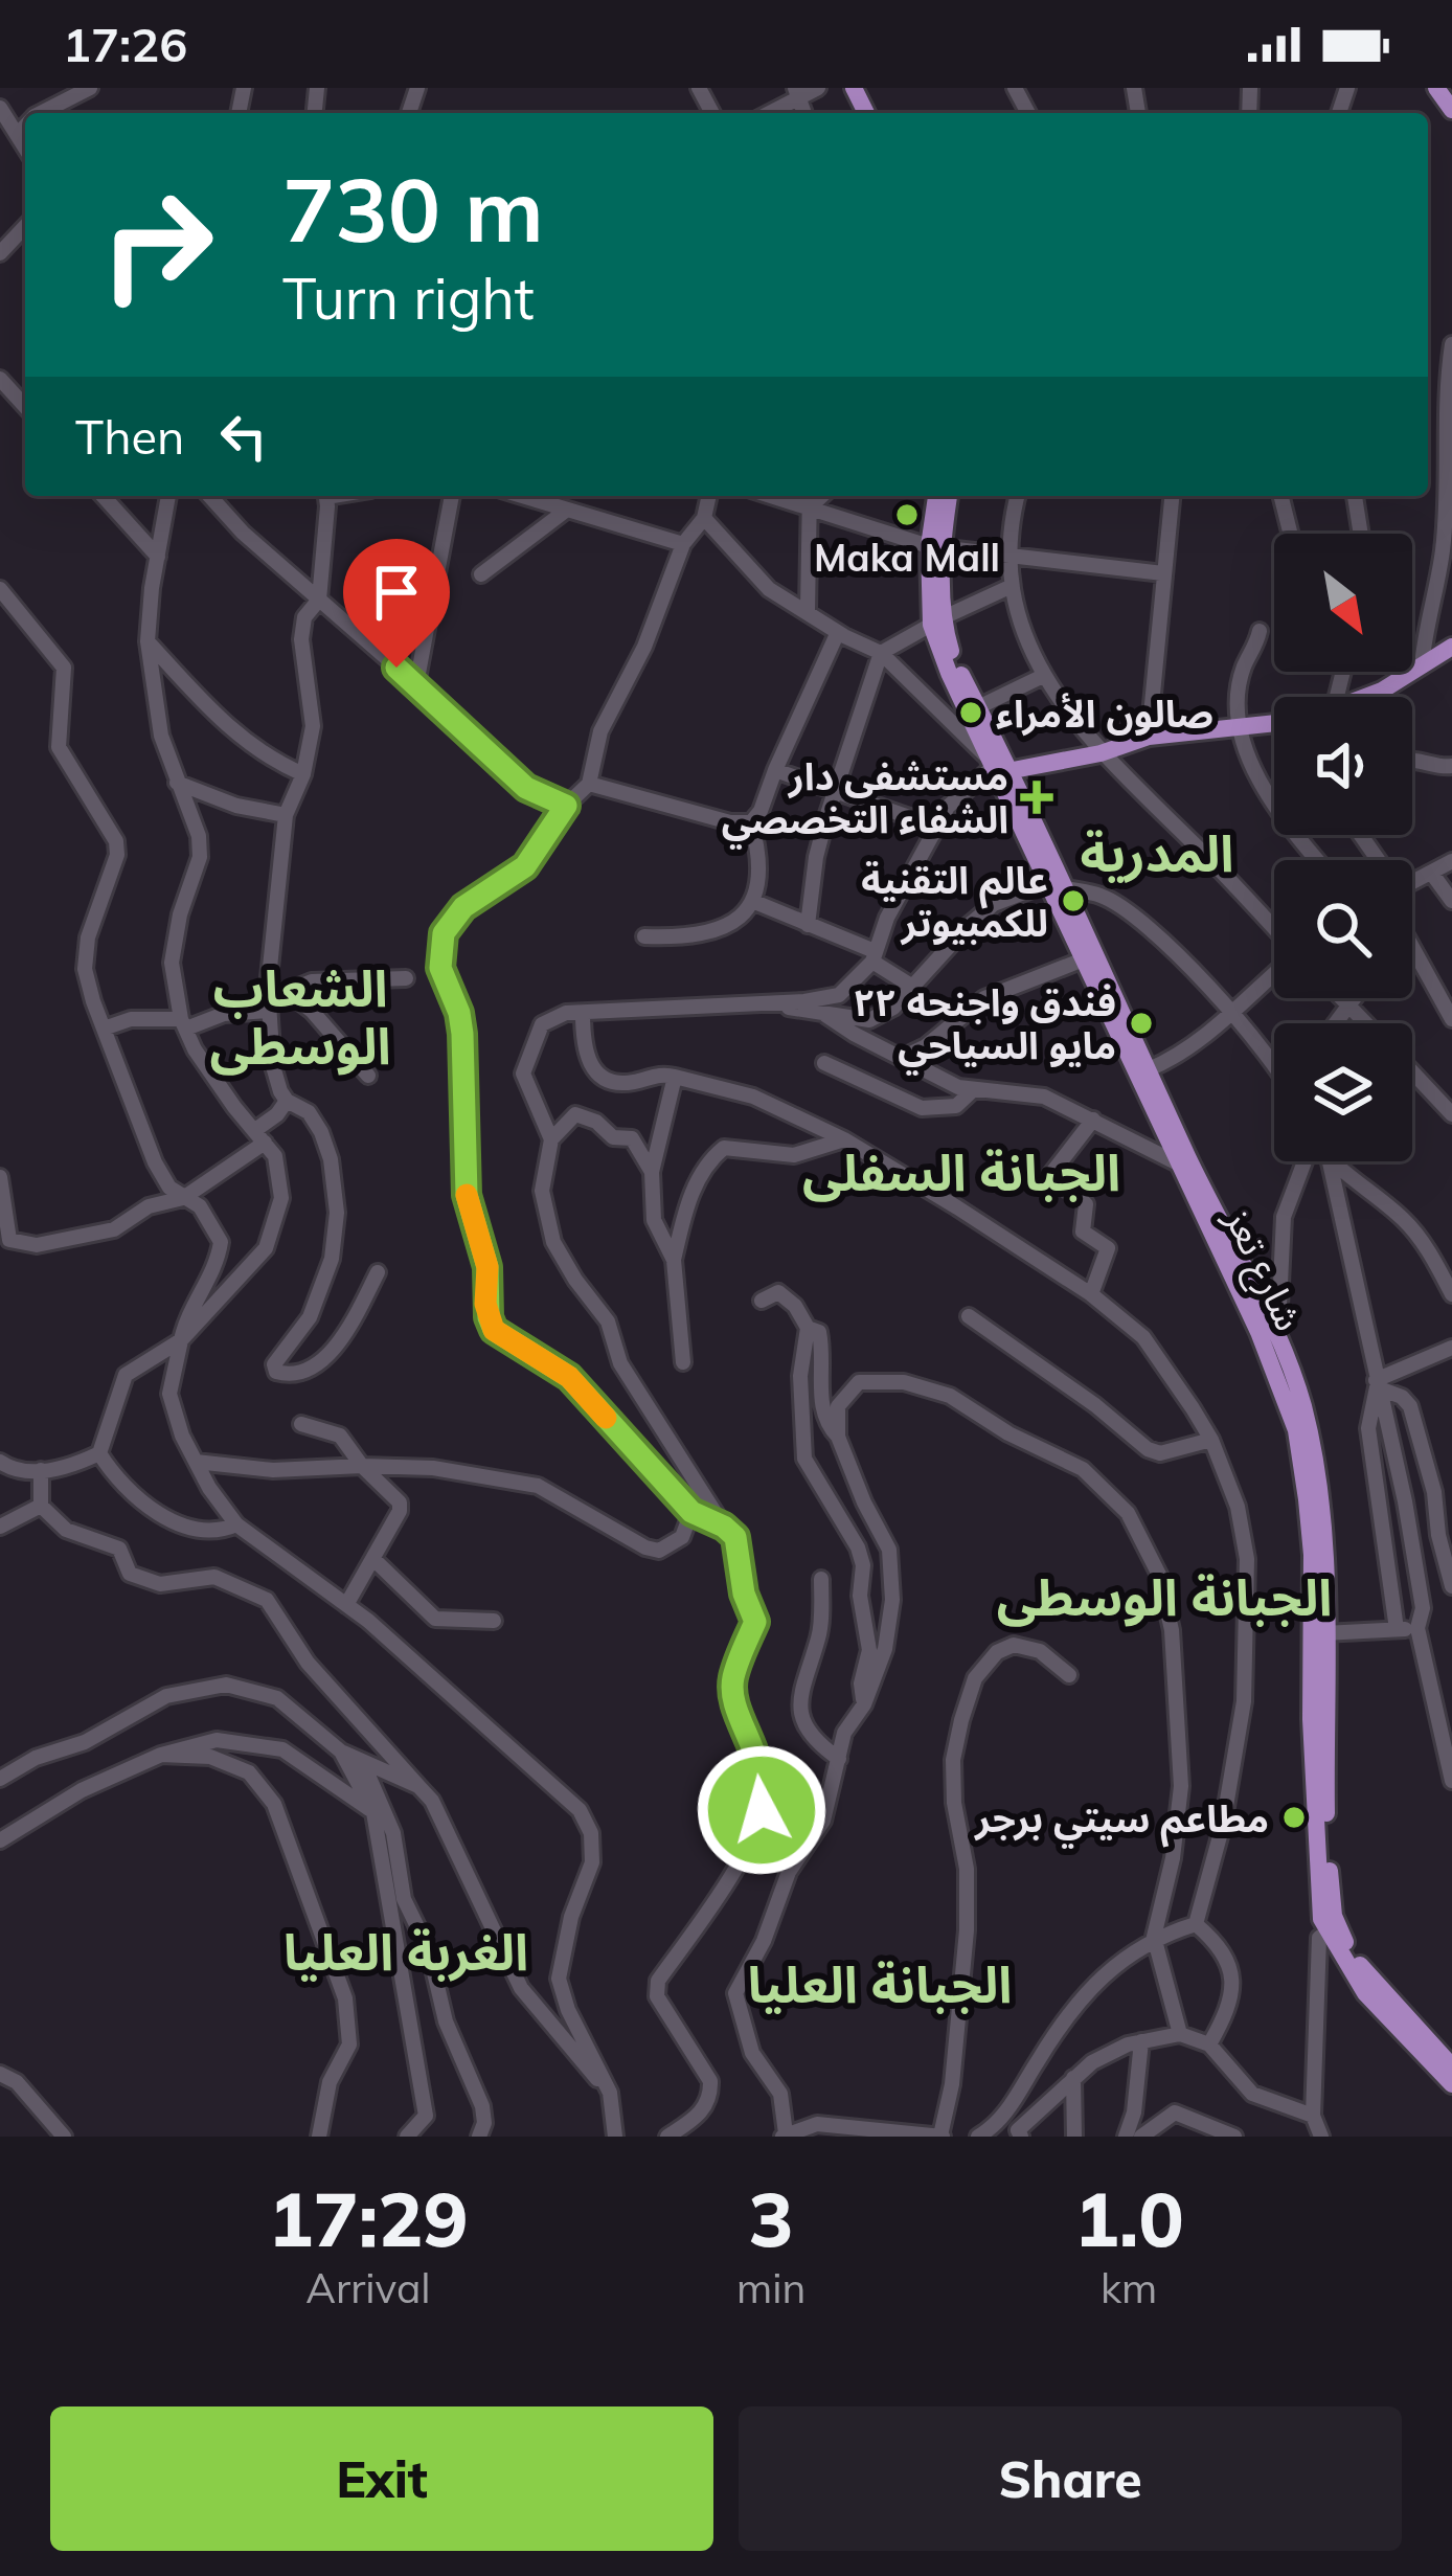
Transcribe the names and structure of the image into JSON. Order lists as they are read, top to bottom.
{
  "streets": {
    "main road": ["شارع تعز"]
  },
  "districts": [
    "المدرية",
    "الشعاب الوسطى",
    "الجبانة السفلى",
    "الجبانة الوسطى",
    "الغربة العليا",
    "الجبانة العليا"
  ],
  "places": {
    "other": [
      "Maka Mall",
      "صالون الأمراء",
      "عالم التقنية للكمبيوتر",
      "فندق واجنحه ٢٢ مايو السياحي",
      "مطاعم سيتي برجر"
    ],
    "health": ["مستشفى دار الشفاء التخصصي"]
  },
  "north": "bottom right",
  "page": {
    "status": "17:26",
    "turn": ["730 m", "Turn right"],
    "then": "Then",
    "eta": [
      "17:29",
      "Arrival",
      "3",
      "min",
      "1.0",
      "km"
    ],
    "buttons": ["Exit", "Share"]
  }
}
